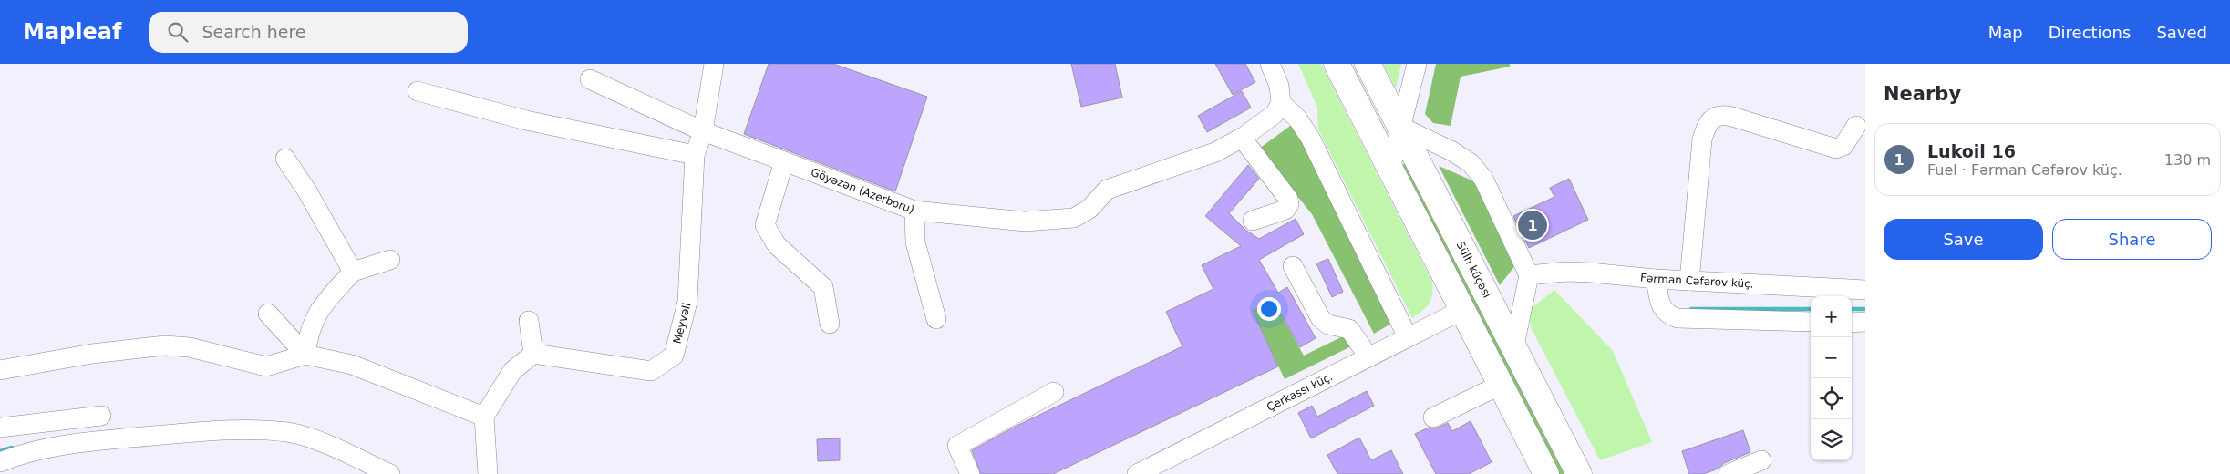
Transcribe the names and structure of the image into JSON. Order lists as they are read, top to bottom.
{
  "streets": {
    "highway": ["Sülh küçəsi"],
    "street": [
      "Göyəzən (Azerboru)",
      "Fərman Cəfərov küç.",
      "Meyvəli",
      "Çerkassı küç."
    ]
  },
  "crossings": [
    ["Göyəzən (Azerboru)", "Meyvəli"]
  ],
  "page": {
    "header": "Mapleaf",
    "search": "Search here",
    "nav": ["Map", "Directions", "Saved"],
    "heading": "Nearby",
    "list": [
      {
        "mark": "1",
        "name": "Lukoil 16",
        "note": "Fuel · Fərman Cəfərov küç.",
        "value": "130 m"
      }
    ],
    "buttons": ["Save", "Share"],
    "pins": "1",
    "map_buttons": ["+", "−"]
  }
}
